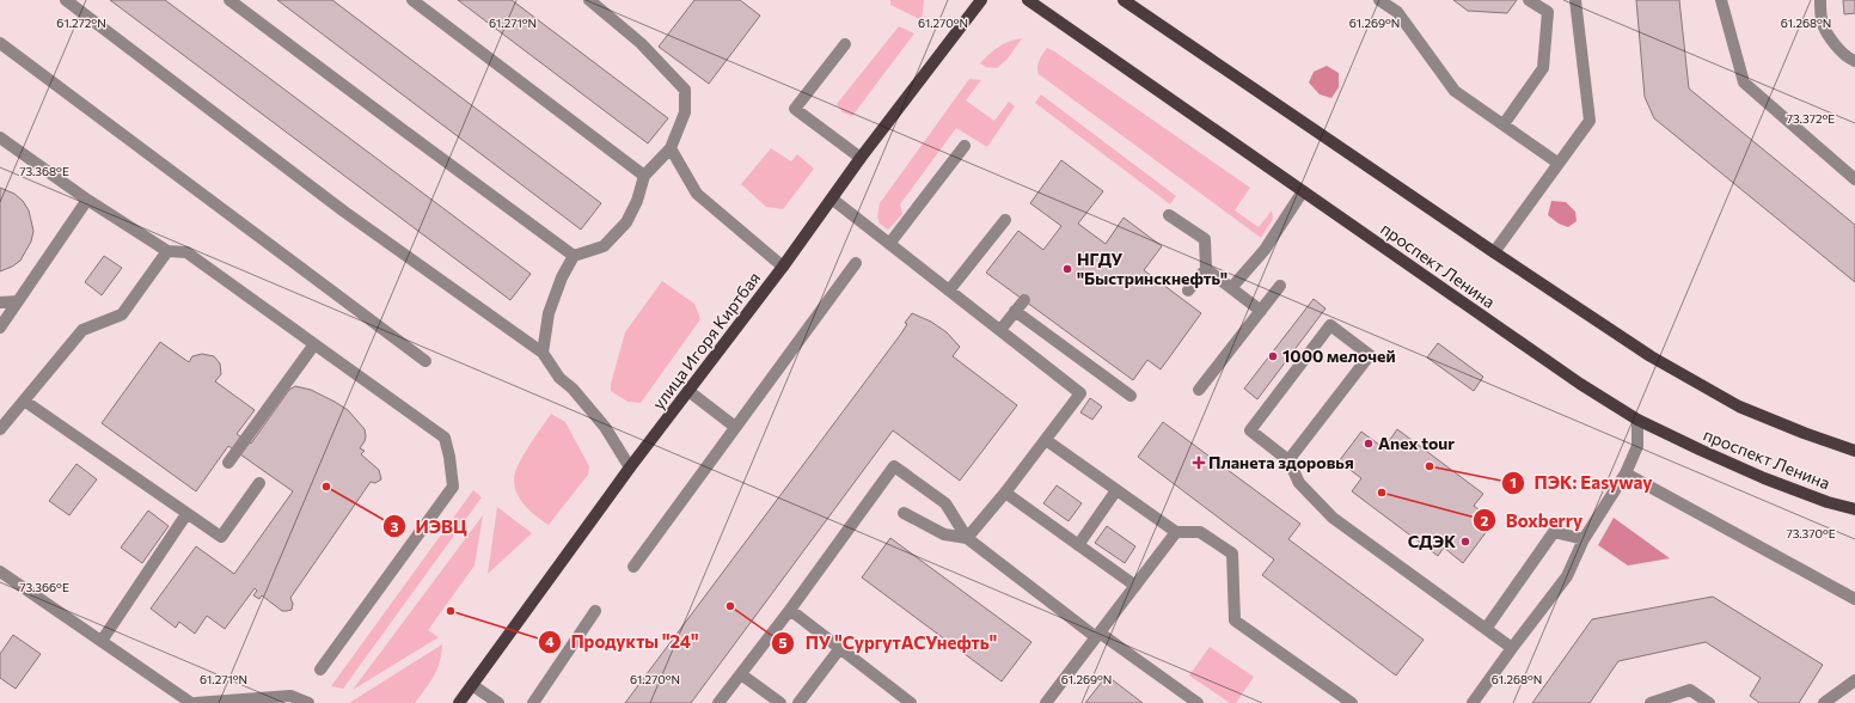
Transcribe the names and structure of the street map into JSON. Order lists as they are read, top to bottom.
{
  "streets": {
    "main road": ["проспект Ленина", "улица Игоря Киртбая"]
  },
  "places": {
    "other": [
      "НГДУ \"Быстринскнефть\"",
      "1000 мелочей",
      "Anex tour",
      "ПЭК: Easyway",
      "ИЭВЦ",
      "Boxberry",
      "СДЭК",
      "ПУ \"СургутАСУнефть\"",
      "Продукты \"24\""
    ],
    "health": ["Планета здоровья"]
  },
  "coordinates": [
    "61.272°N",
    "61.271°N",
    "61.270°N",
    "61.269°N",
    "61.268°N",
    "73.372°E",
    "73.368°E",
    "73.370°E",
    "73.366°E"
  ]
}
